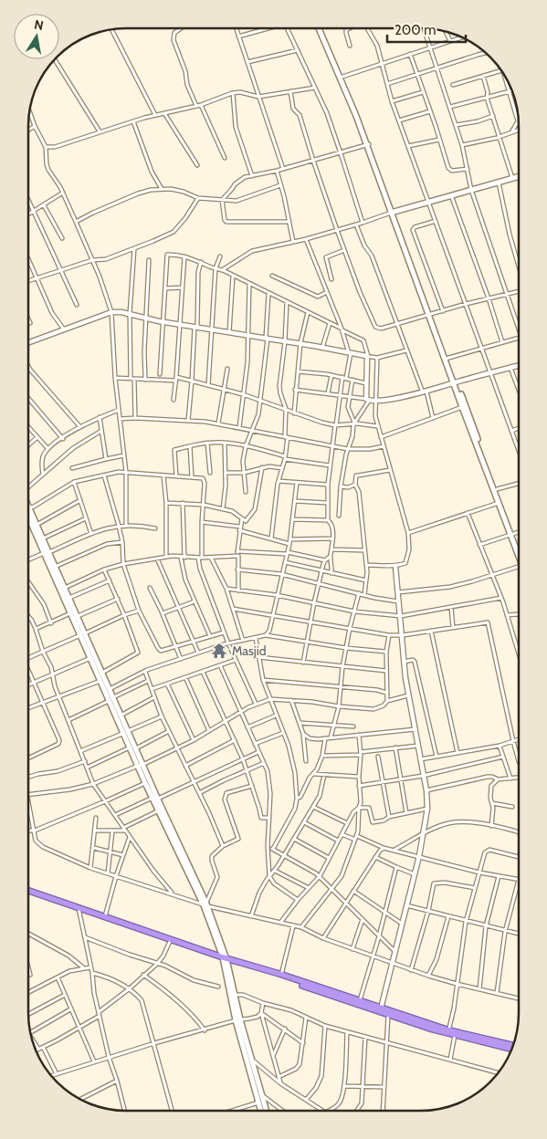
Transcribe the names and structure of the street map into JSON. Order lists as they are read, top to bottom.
{
  "places": {
    "temple": ["Masjid"]
  },
  "scale_bar": "200 m",
  "north": "top"
}
